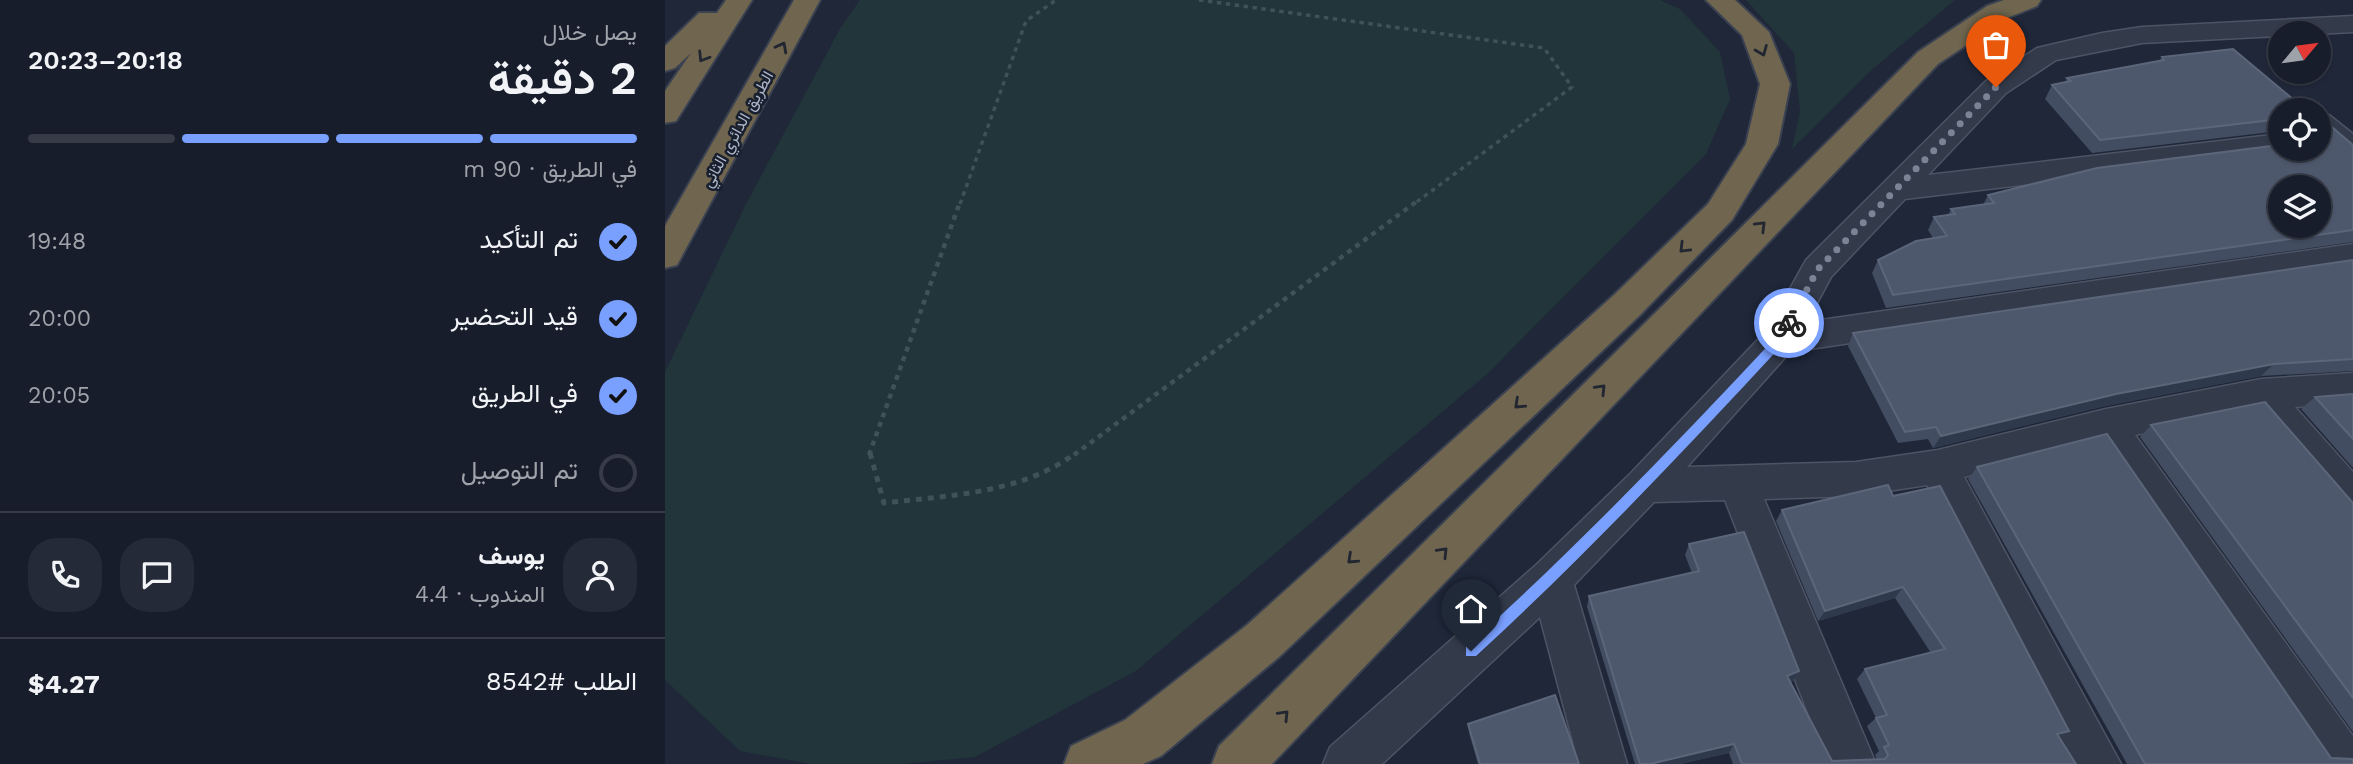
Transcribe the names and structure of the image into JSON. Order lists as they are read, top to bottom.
{
  "streets": {
    "highway": ["الطريق الدائري الثاني"]
  },
  "north": "top right",
  "page": {
    "heading": ["2 دقيقة", "يصل خلال", "20:18–20:23"],
    "panel": [
      "يوسف",
      "المندوب · 4.4",
      "الطلب #8542",
      "$4.27"
    ],
    "bar": "في الطريق · 90 m",
    "list": [
      ["تم التأكيد", "19:48"],
      ["قيد التحضير", "20:00"],
      ["في الطريق", "20:05"],
      "تم التوصيل"
    ]
  }
}
